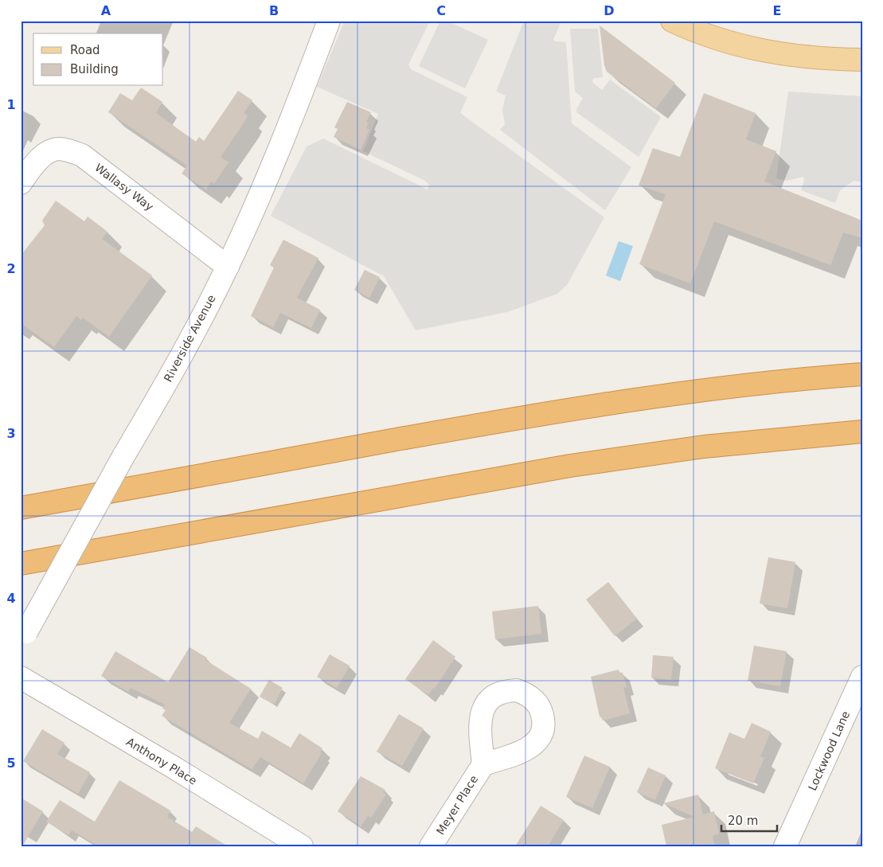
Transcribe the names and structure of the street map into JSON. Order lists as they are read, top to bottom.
{
  "streets": {
    "street": [
      "Wallasy Way",
      "Riverside Avenue",
      "Lockwood Lane",
      "Anthony Place",
      "Meyer Place"
    ]
  },
  "crossings": [
    ["Wallasy Way", "Riverside Avenue"]
  ],
  "legend": ["Road", "Building"],
  "scale_bar": "20 m",
  "grid": {
    "columns": [
      "A",
      "B",
      "C",
      "D",
      "E"
    ],
    "rows": [
      "1",
      "2",
      "3",
      "4",
      "5"
    ]
  }
}
